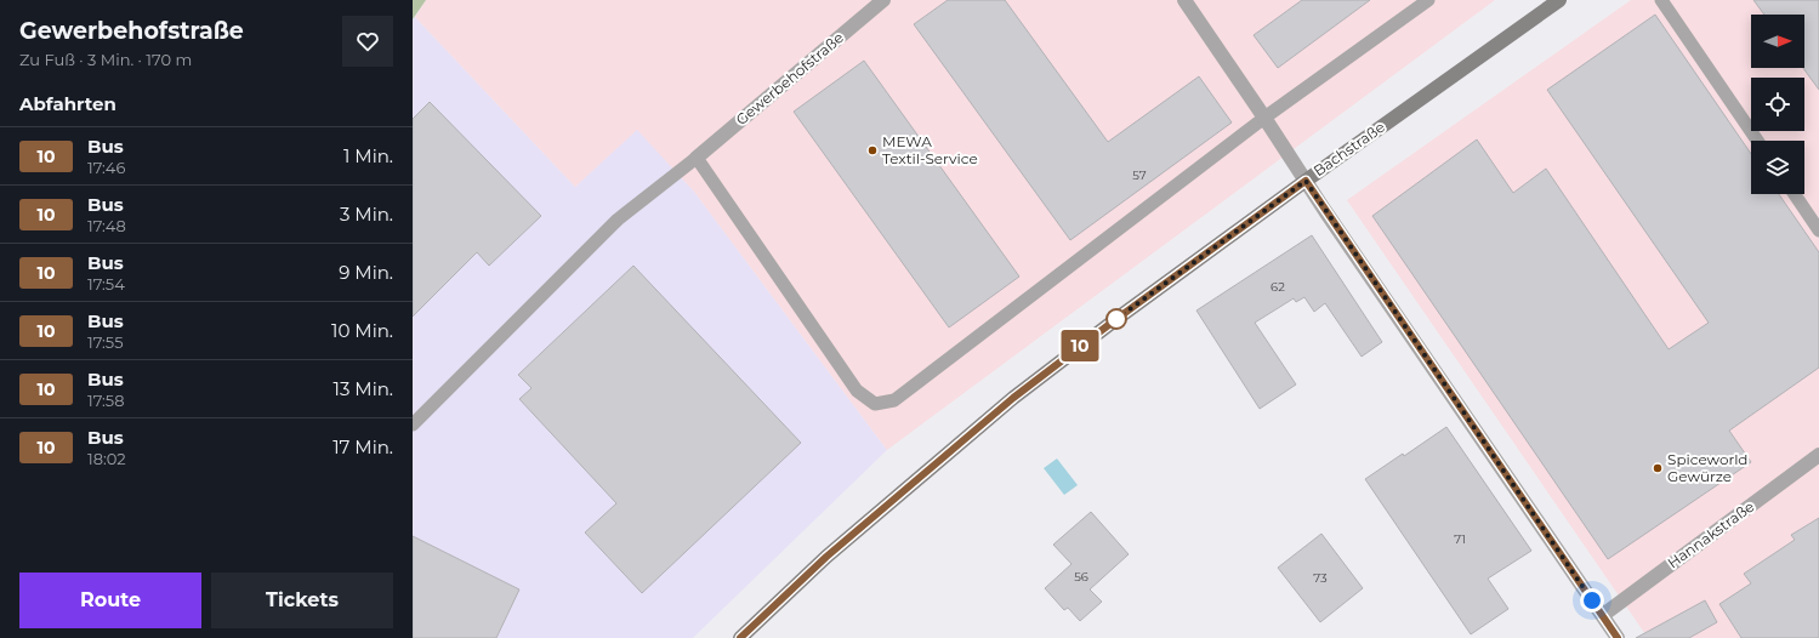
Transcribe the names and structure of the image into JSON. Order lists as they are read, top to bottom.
{
  "streets": {
    "street": ["Gewerbehofstraße", "Bachstraße", "Hannakstraße"]
  },
  "places": ["MEWA Textil-Service", "Spiceworld Gewürze"],
  "lines": ["bus line 10"],
  "house_numbers": [
    "57",
    "62",
    "71",
    "56",
    "73"
  ],
  "north": "right",
  "page": {
    "heading": [
      ["Gewerbehofstraße", "Zu Fuß · 3 Min. · 170 m"],
      "Abfahrten"
    ],
    "on_map": "10",
    "list": [
      {
        "mark": "10",
        "name": "Bus",
        "note": "17:46",
        "value": "1 Min."
      },
      {
        "mark": "10",
        "name": "Bus",
        "note": "17:48",
        "value": "3 Min."
      },
      {
        "mark": "10",
        "name": "Bus",
        "note": "17:54",
        "value": "9 Min."
      },
      {
        "mark": "10",
        "name": "Bus",
        "note": "17:55",
        "value": "10 Min."
      },
      {
        "mark": "10",
        "name": "Bus",
        "note": "17:58",
        "value": "13 Min."
      },
      {
        "mark": "10",
        "name": "Bus",
        "note": "18:02",
        "value": "17 Min."
      }
    ],
    "buttons": ["Route", "Tickets"]
  }
}
